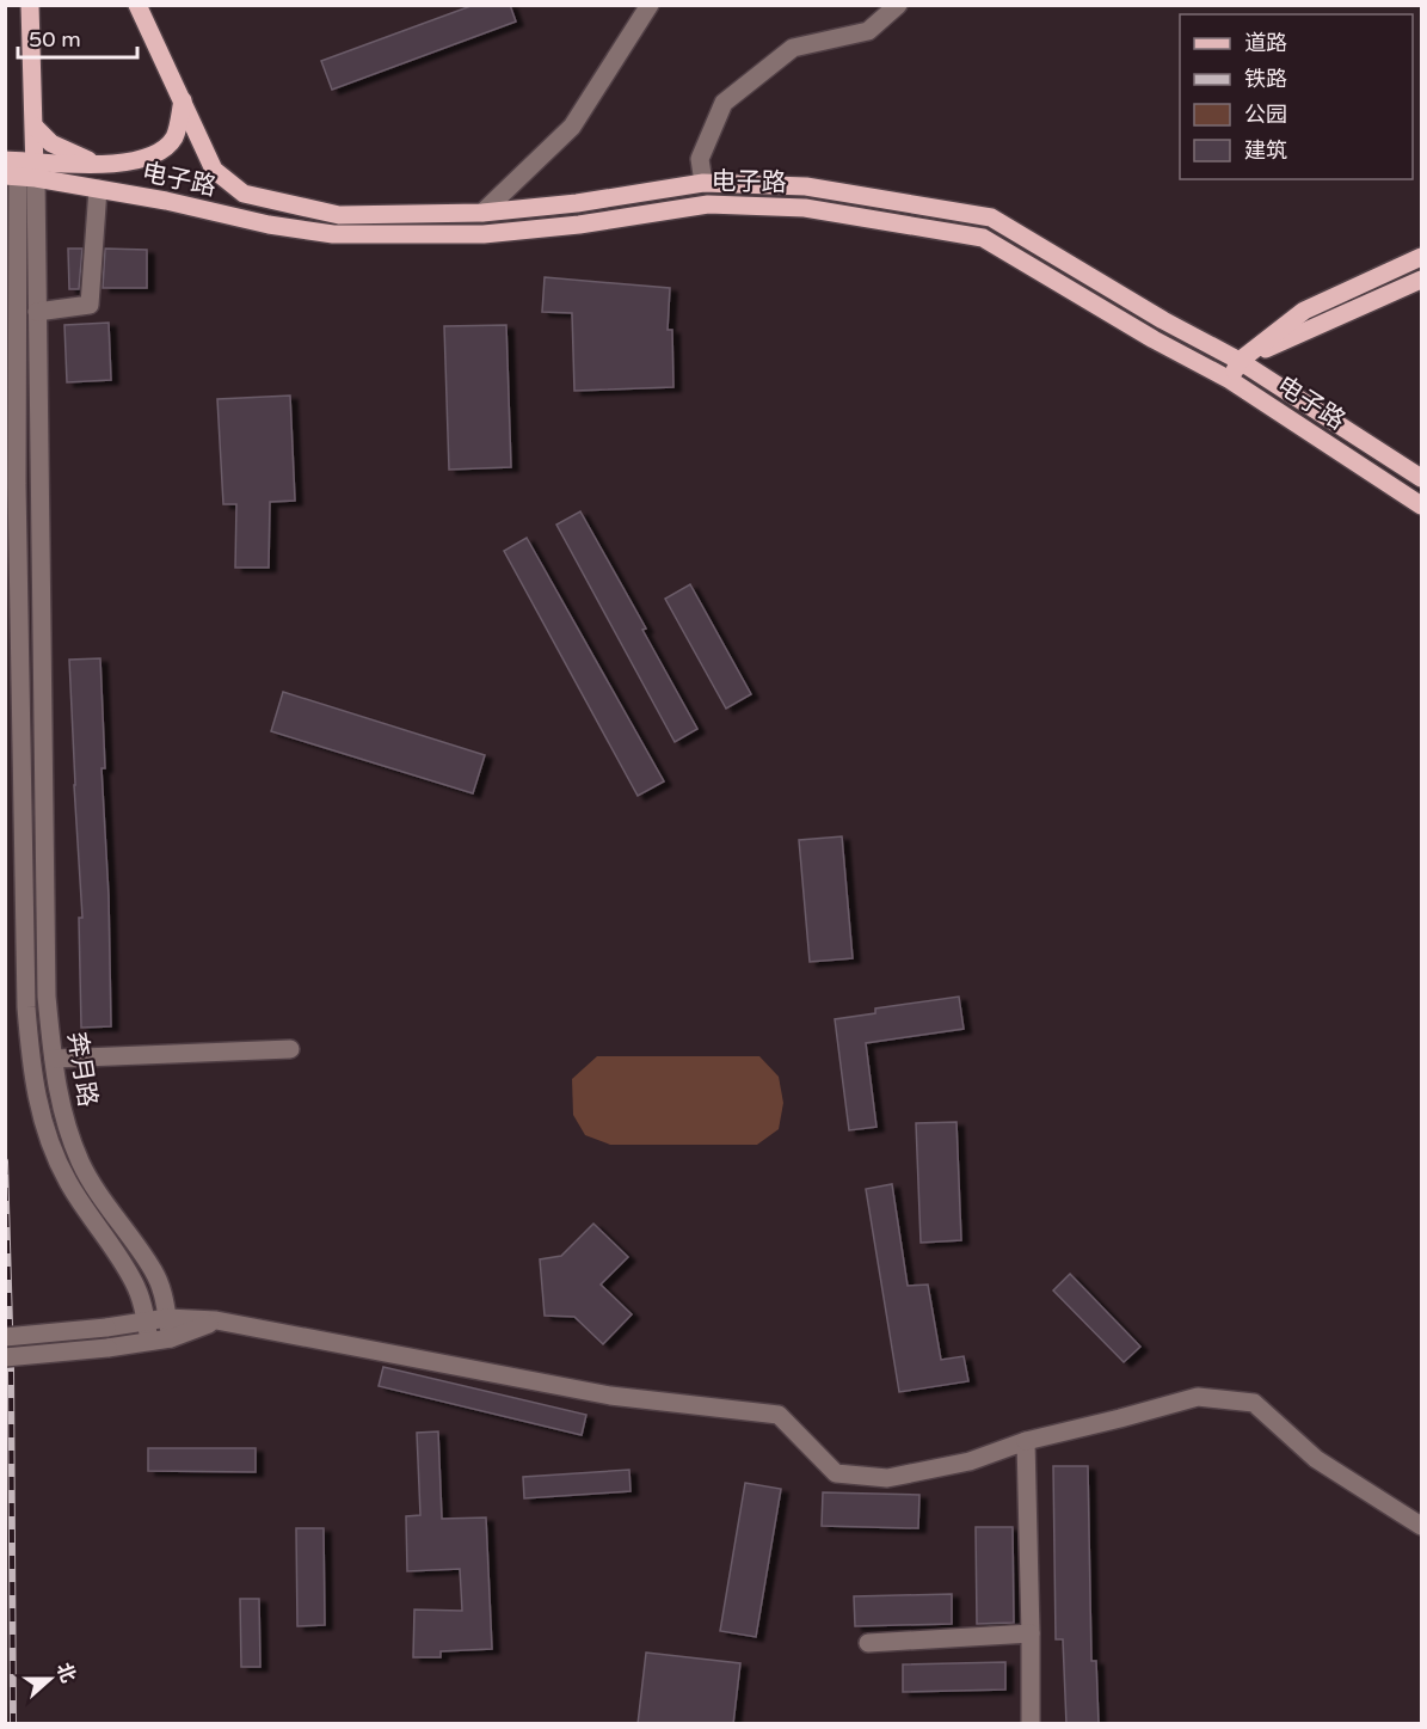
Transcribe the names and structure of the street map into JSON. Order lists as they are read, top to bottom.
{
  "streets": {
    "main road": ["电子路"],
    "street": ["奔月路"]
  },
  "crossings": [
    ["电子路", "奔月路"]
  ],
  "legend": [
    "道路",
    "铁路",
    "公园",
    "建筑"
  ],
  "scale_bar": "50 m",
  "north": "right"
}
